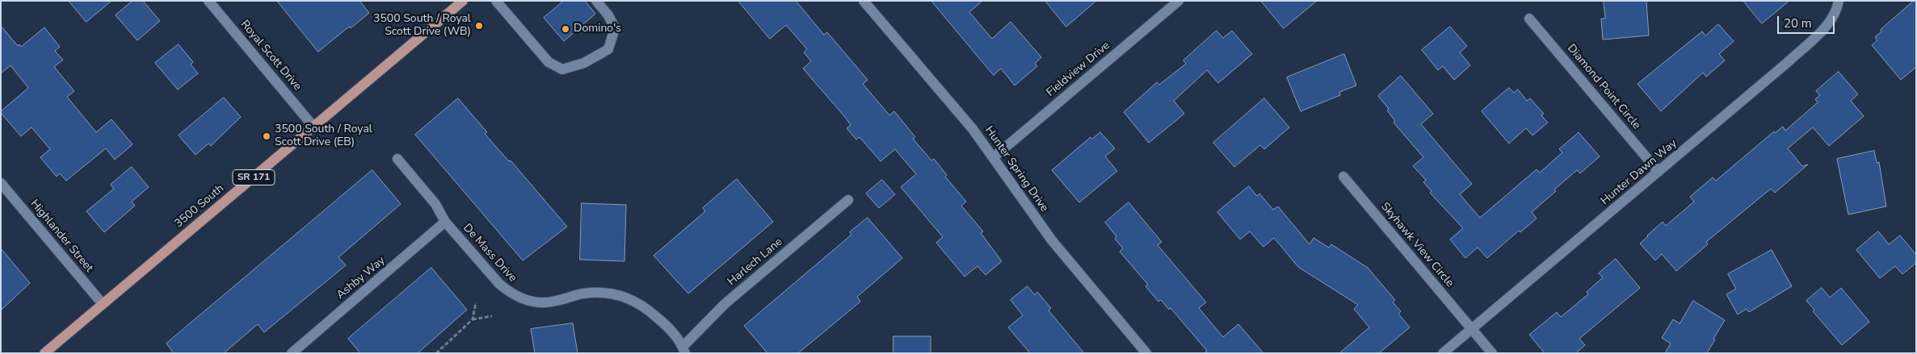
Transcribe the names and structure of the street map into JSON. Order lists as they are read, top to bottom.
{
  "streets": {
    "main road": ["SR 171", "3500 South"],
    "street": [
      "Royal Scott Drive",
      "Fieldview Drive",
      "Diamond Point Circle",
      "Hunter Spring Drive",
      "Hunter Dawn Way",
      "Highlander Street",
      "Skyhawk View Circle",
      "De Mass Drive",
      "Harlech Lane",
      "Ashby Way"
    ]
  },
  "crossings": [
    ["Royal Scott Drive", "3500 South"],
    ["Fieldview Drive", "Hunter Spring Drive"],
    ["Diamond Point Circle", "Hunter Dawn Way"],
    ["Hunter Dawn Way", "Skyhawk View Circle"],
    ["3500 South", "Highlander Street"],
    ["De Mass Drive", "Harlech Lane"],
    ["De Mass Drive", "Ashby Way"]
  ],
  "places": ["3500 South / Royal Scott Drive (WB)", "Domino's", "3500 South / Royal Scott Drive (EB)"],
  "scale_bar": "20 m"
}
